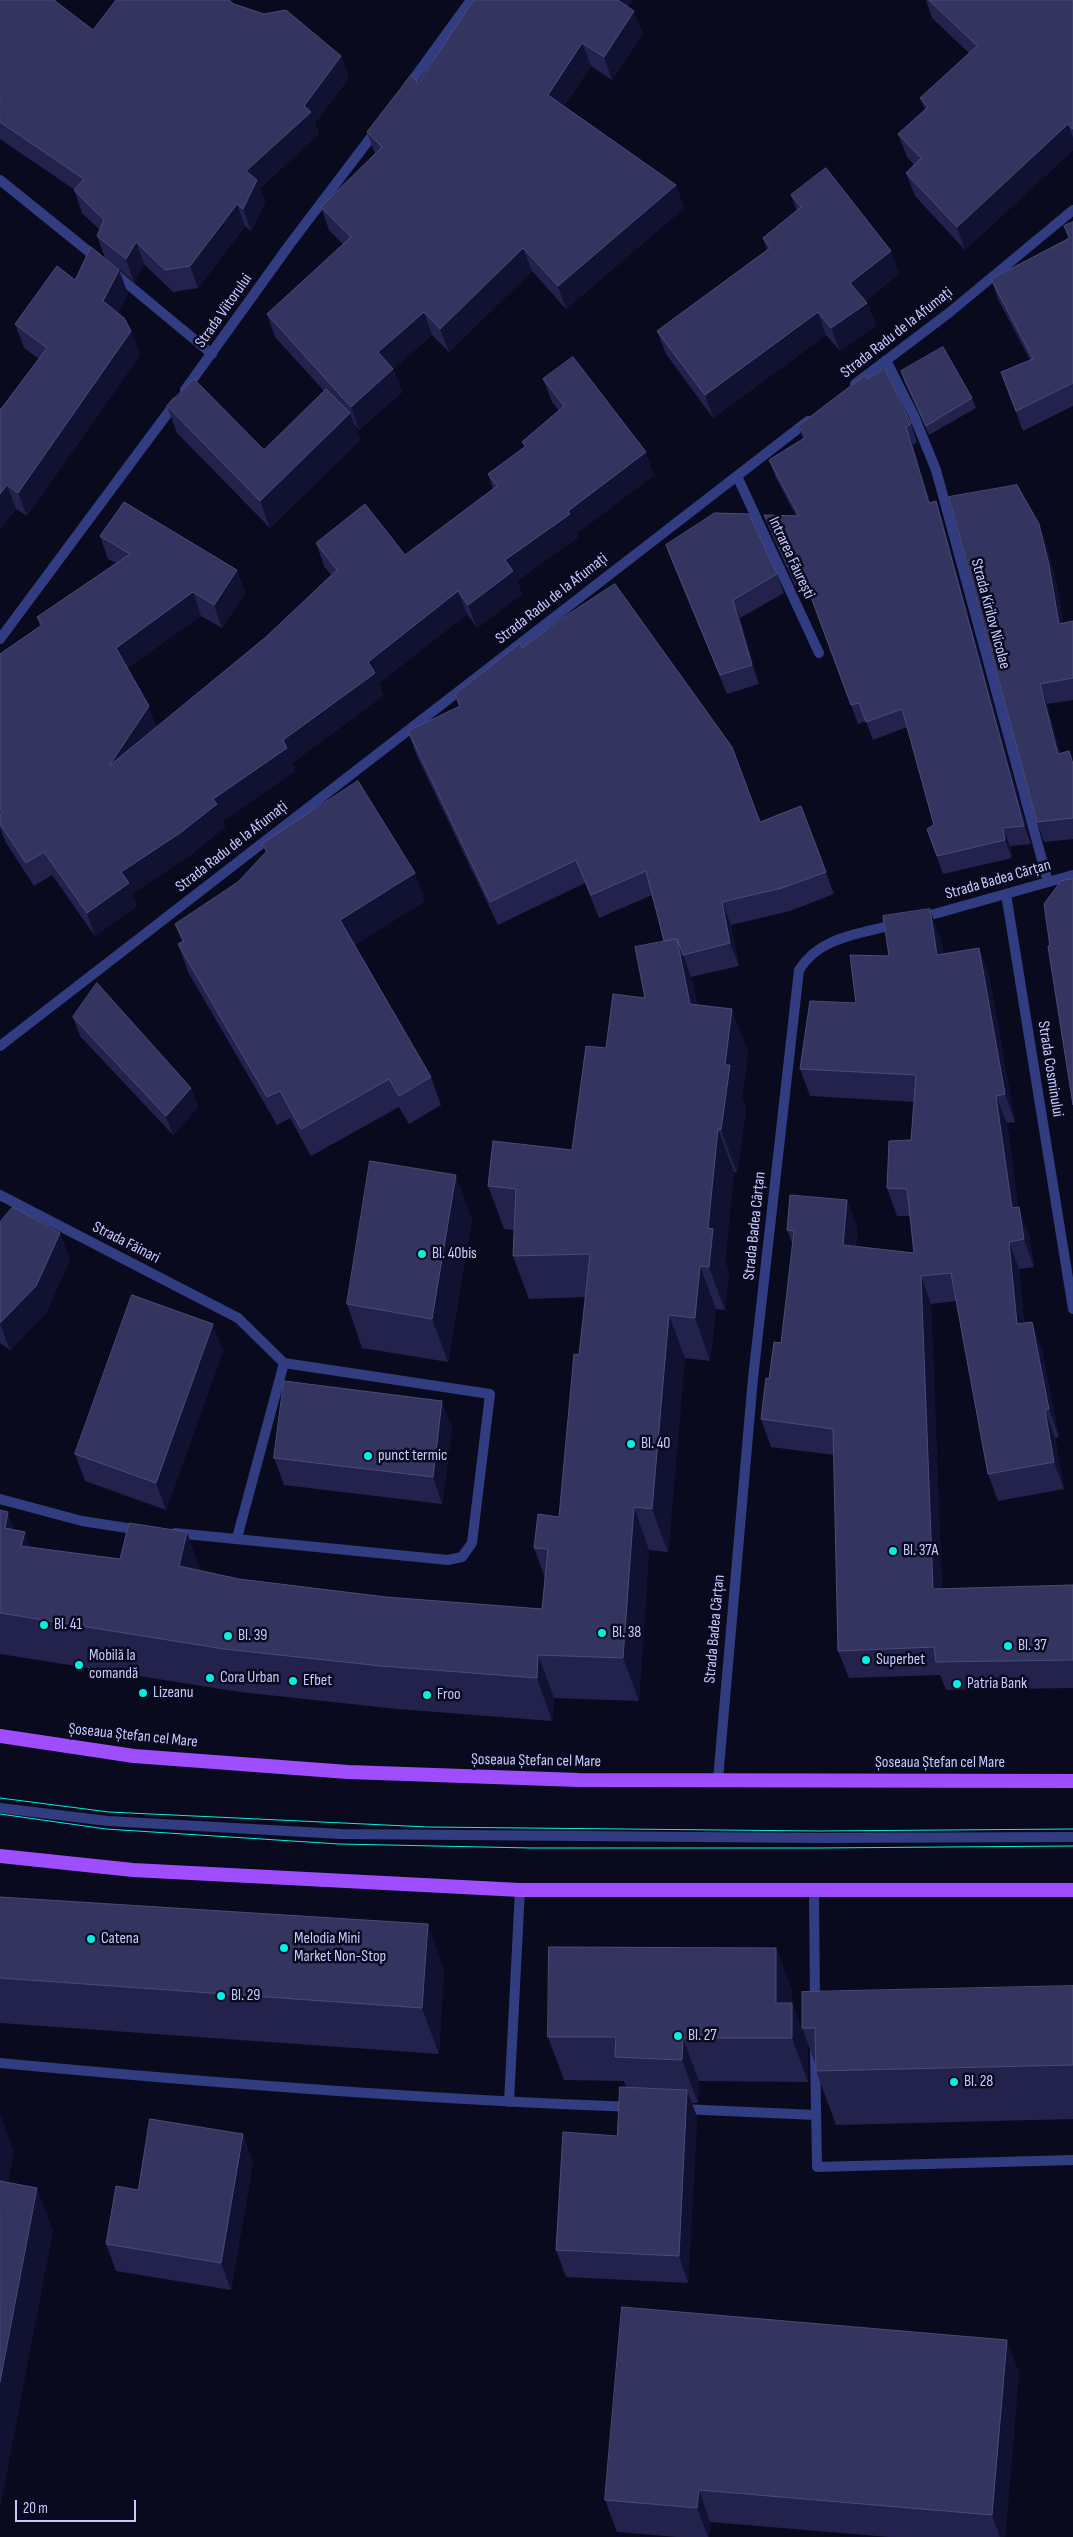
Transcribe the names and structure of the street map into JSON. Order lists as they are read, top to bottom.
{
  "streets": {
    "main road": ["Șoseaua Ștefan cel Mare"],
    "street": [
      "Strada Viitorului",
      "Strada Radu de la Afumați",
      "Intrarea Făurești",
      "Strada Kirilov Nicolae",
      "Strada Badea Cârțan",
      "Strada Cosminului",
      "Strada Făinari"
    ]
  },
  "crossings": [
    ["Strada Radu de la Afumați", "Intrarea Făurești"],
    ["Strada Radu de la Afumați", "Strada Kirilov Nicolae"],
    ["Strada Kirilov Nicolae", "Strada Badea Cârțan"],
    ["Strada Badea Cârțan", "Strada Cosminului"],
    ["Strada Badea Cârțan", "Șoseaua Ștefan cel Mare"]
  ],
  "places": [
    "Bl. 40bis",
    "Bl. 40",
    "punct termic",
    "Bl. 37A",
    "Bl. 41",
    "Bl. 38",
    "Bl. 39",
    "Bl. 37",
    "Superbet",
    "Mobilă la comandă",
    "Cora Urban",
    "Efbet",
    "Patria Bank",
    "Lizeanu",
    "Froo",
    "Catena",
    "Melodia Mini Market Non-Stop",
    "Bl. 29",
    "Bl. 27",
    "Bl. 28"
  ],
  "scale_bar": "20 m"
}
